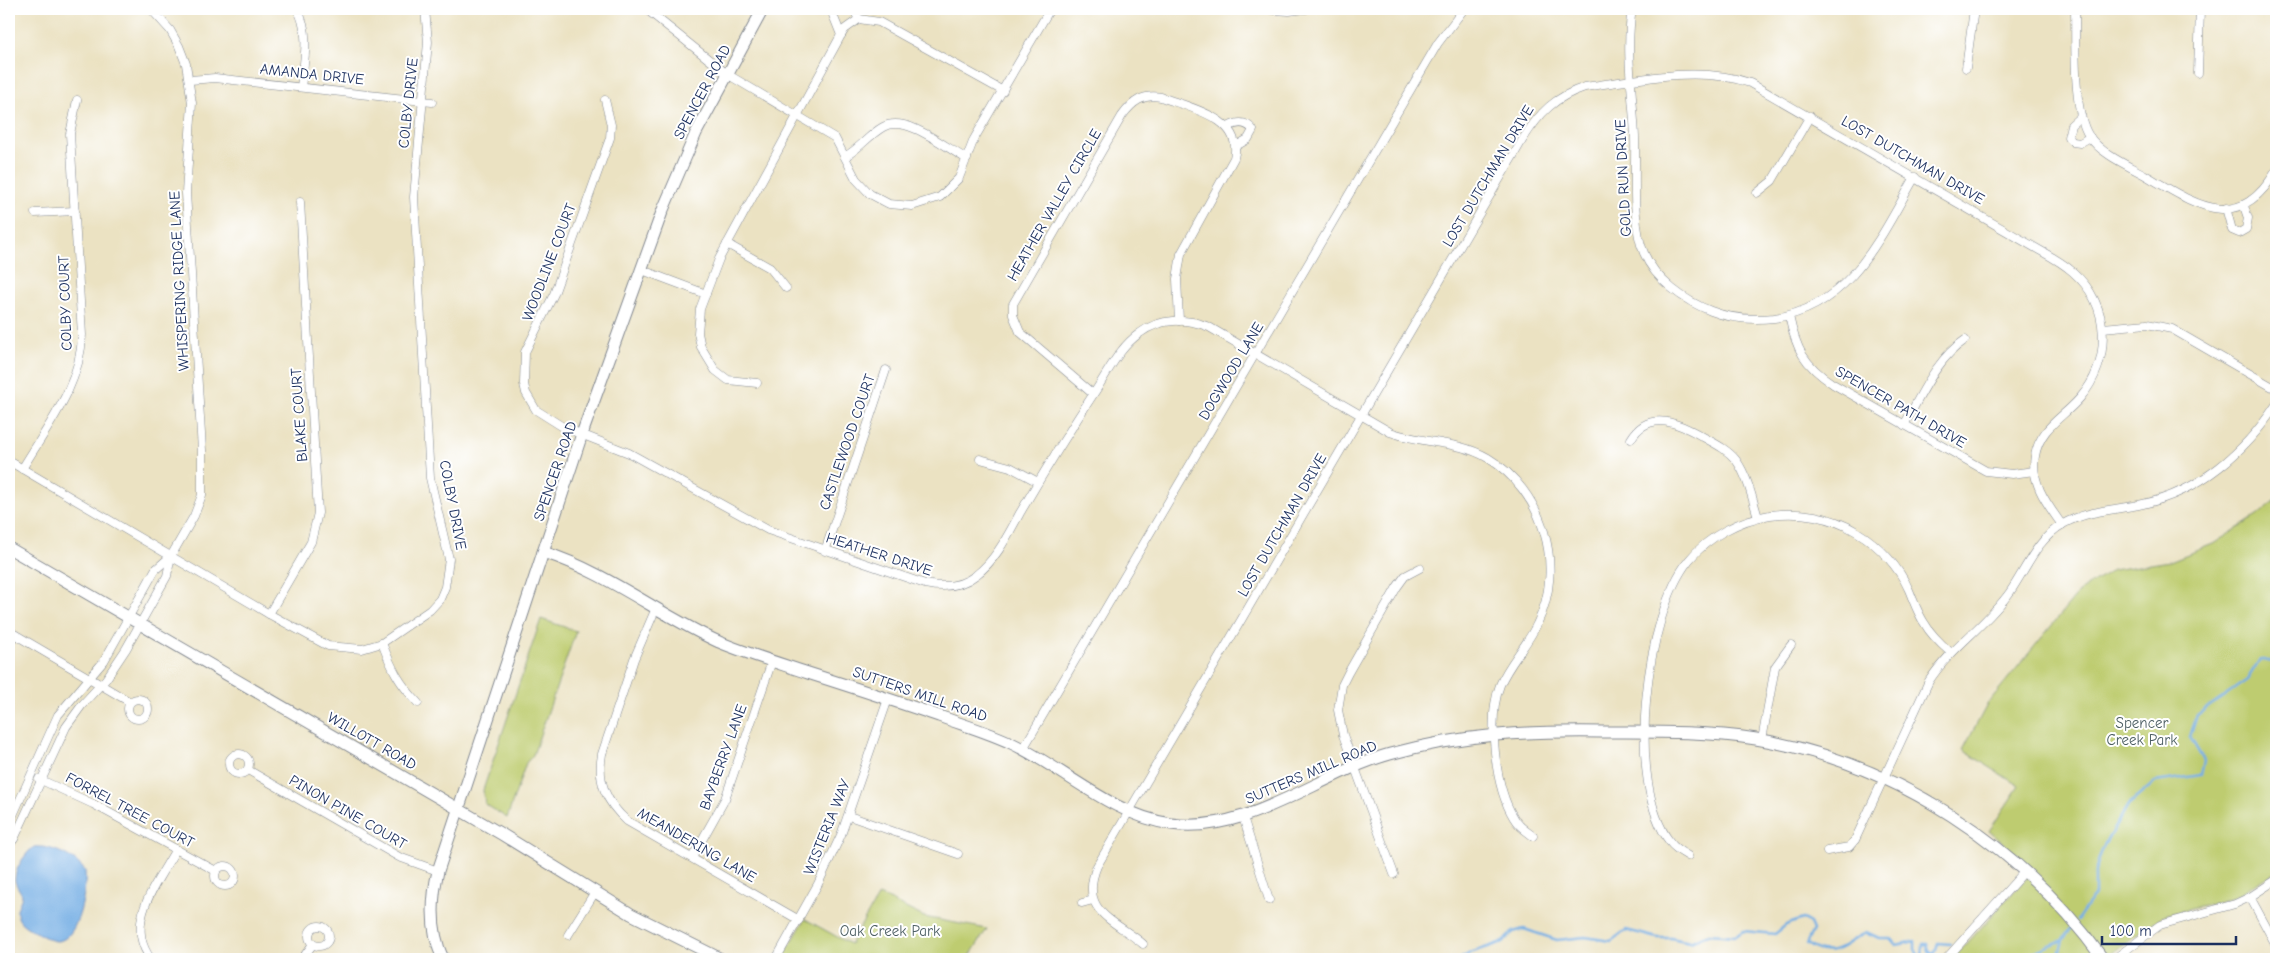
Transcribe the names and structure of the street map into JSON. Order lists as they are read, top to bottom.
{
  "streets": {
    "main road": ["SPENCER ROAD", "SUTTERS MILL ROAD", "WILLOTT ROAD"],
    "street": [
      "AMANDA DRIVE",
      "COLBY DRIVE",
      "LOST DUTCHMAN DRIVE",
      "GOLD RUN DRIVE",
      "HEATHER VALLEY CIRCLE",
      "WOODLINE COURT",
      "WHISPERING RIDGE LANE",
      "COLBY COURT",
      "DOGWOOD LANE",
      "SPENCER PATH DRIVE",
      "BLAKE COURT",
      "CASTLEWOOD COURT",
      "HEATHER DRIVE",
      "BAYBERRY LANE",
      "FORREL TREE COURT",
      "PINON PINE COURT",
      "WISTERIA WAY",
      "MEANDERING LANE"
    ]
  },
  "crossings": [
    ["AMANDA DRIVE", "COLBY DRIVE"],
    ["AMANDA DRIVE", "WHISPERING RIDGE LANE"],
    ["SPENCER ROAD", "WOODLINE COURT"],
    ["SPENCER ROAD", "HEATHER DRIVE"],
    ["SPENCER ROAD", "SUTTERS MILL ROAD"],
    ["SPENCER ROAD", "WILLOTT ROAD"],
    ["SPENCER ROAD", "PINON PINE COURT"],
    ["COLBY DRIVE", "WHISPERING RIDGE LANE"],
    ["COLBY DRIVE", "COLBY COURT"],
    ["COLBY DRIVE", "BLAKE COURT"],
    ["LOST DUTCHMAN DRIVE", "GOLD RUN DRIVE"],
    ["LOST DUTCHMAN DRIVE", "SPENCER PATH DRIVE"],
    ["LOST DUTCHMAN DRIVE", "HEATHER DRIVE"],
    ["LOST DUTCHMAN DRIVE", "SUTTERS MILL ROAD"],
    ["GOLD RUN DRIVE", "SPENCER PATH DRIVE"],
    ["HEATHER VALLEY CIRCLE", "HEATHER DRIVE"],
    ["WOODLINE COURT", "HEATHER DRIVE"],
    ["WHISPERING RIDGE LANE", "WILLOTT ROAD"],
    ["WHISPERING RIDGE LANE", "FORREL TREE COURT"],
    ["DOGWOOD LANE", "HEATHER DRIVE"],
    ["DOGWOOD LANE", "SUTTERS MILL ROAD"],
    ["CASTLEWOOD COURT", "HEATHER DRIVE"],
    ["HEATHER DRIVE", "SUTTERS MILL ROAD"],
    ["SUTTERS MILL ROAD", "BAYBERRY LANE"],
    ["SUTTERS MILL ROAD", "WISTERIA WAY"],
    ["SUTTERS MILL ROAD", "MEANDERING LANE"],
    ["BAYBERRY LANE", "MEANDERING LANE"],
    ["WISTERIA WAY", "MEANDERING LANE"]
  ],
  "parks": ["Spencer Creek Park", "Oak Creek Park"],
  "scale_bar": "100 m"
}
